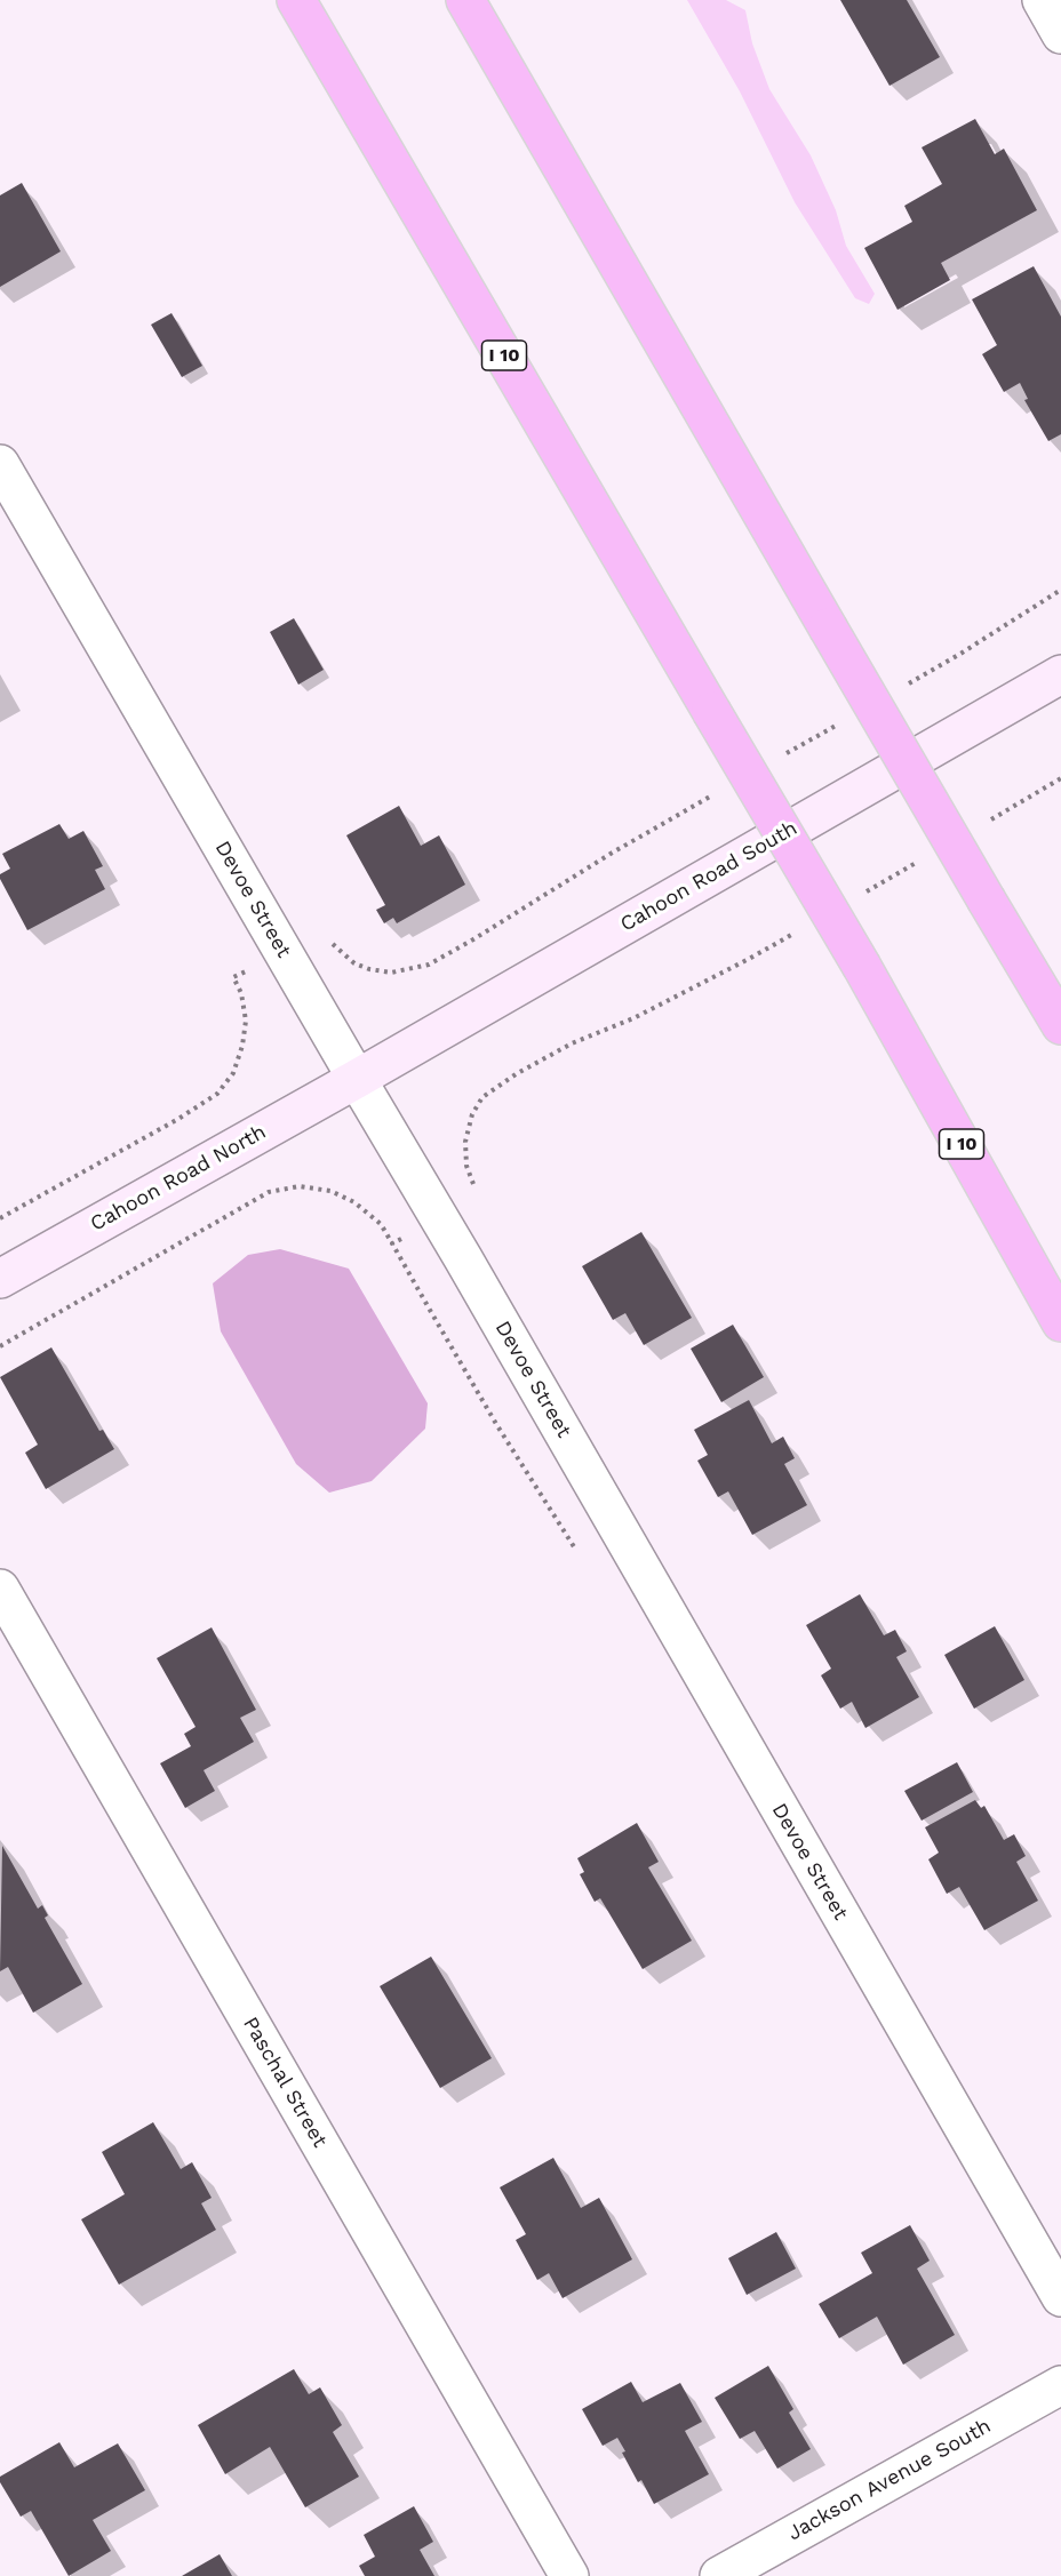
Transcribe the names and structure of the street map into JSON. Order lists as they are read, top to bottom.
{
  "streets": {
    "highway": ["I 10"],
    "main road": ["Cahoon Road South", "Cahoon Road North"],
    "street": ["Devoe Street", "Paschal Street", "Jackson Avenue South"]
  },
  "crossings": [
    ["Cahoon Road South", "Devoe Street"],
    ["Cahoon Road South", "Cahoon Road North"],
    ["Devoe Street", "Cahoon Road North"]
  ]
}
